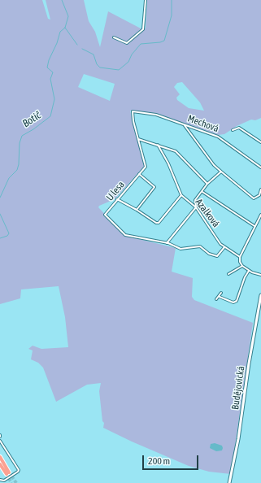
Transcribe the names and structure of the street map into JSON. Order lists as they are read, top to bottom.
{
  "streets": {
    "main road": ["Budějovická"],
    "street": ["Mechová", "U lesa", "Azalková"]
  },
  "crossings": [
    ["Mechová", "U lesa"]
  ],
  "water": ["Botič"],
  "scale_bar": "200 m"
}
